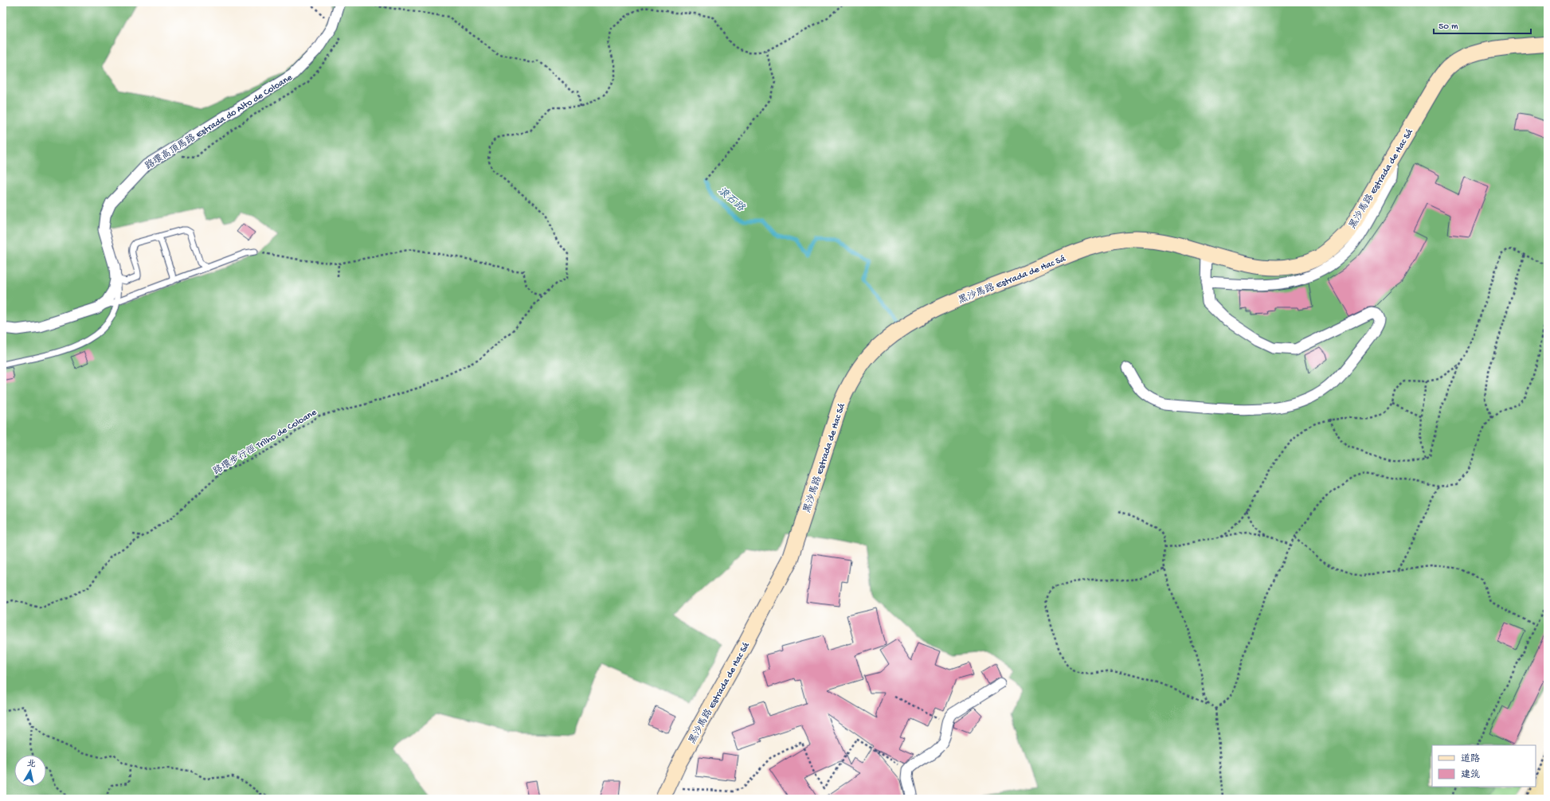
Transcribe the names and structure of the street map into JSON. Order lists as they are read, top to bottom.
{
  "streets": {
    "main road": ["黑沙馬路 Estrada de Hac Sá"],
    "street": ["路環高頂馬路 Estrada do Alto de Coloane"],
    "path": ["路環步行徑 Trilho de Coloane"]
  },
  "water": ["滾石路"],
  "legend": ["道路", "建筑"],
  "scale_bar": "50 m",
  "north": "top"
}
